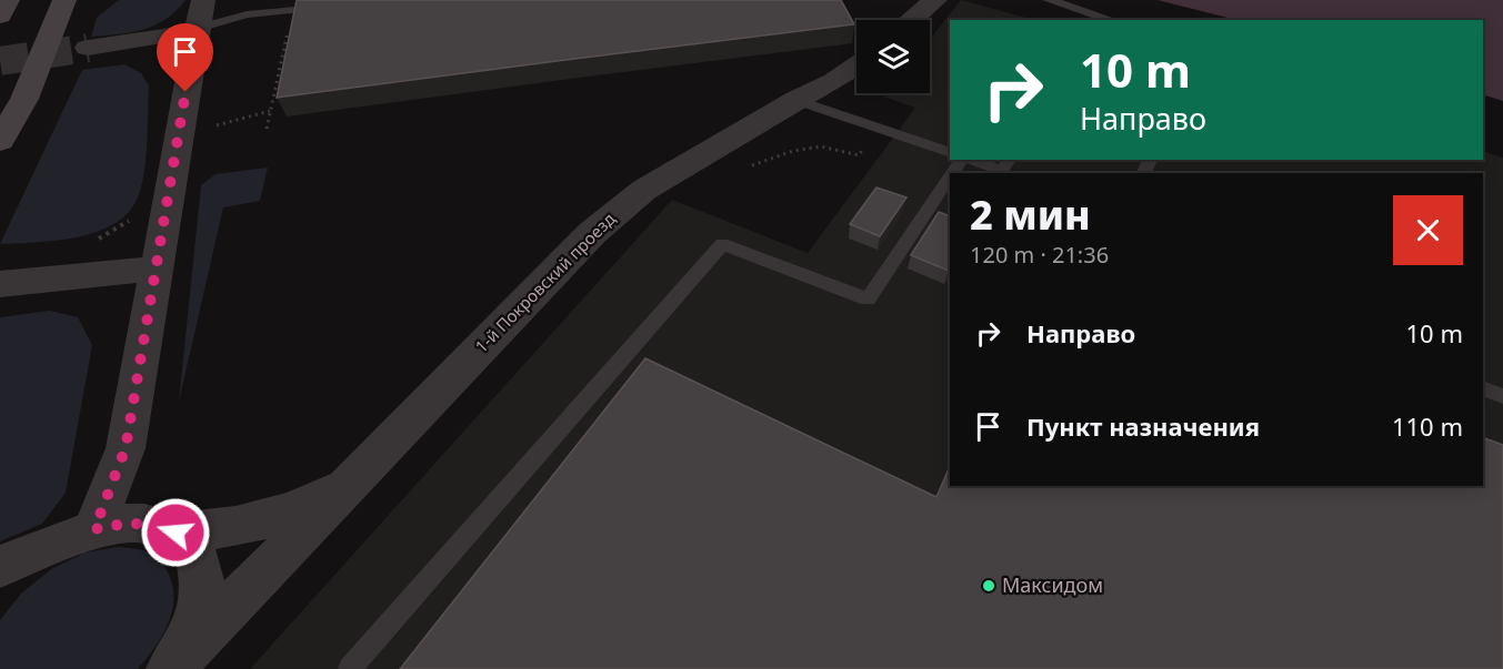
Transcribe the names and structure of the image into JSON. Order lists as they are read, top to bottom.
{
  "streets": {
    "street": ["1-й Покровский проезд"]
  },
  "places": ["Максидом"],
  "page": {
    "turn": ["10 m", "Направо"],
    "heading": ["2 мин", "120 m · 21:36"],
    "list": [
      {
        "name": "Направо",
        "value": "10 m"
      },
      {
        "name": "Пункт назначения",
        "value": "110 m"
      }
    ]
  }
}
